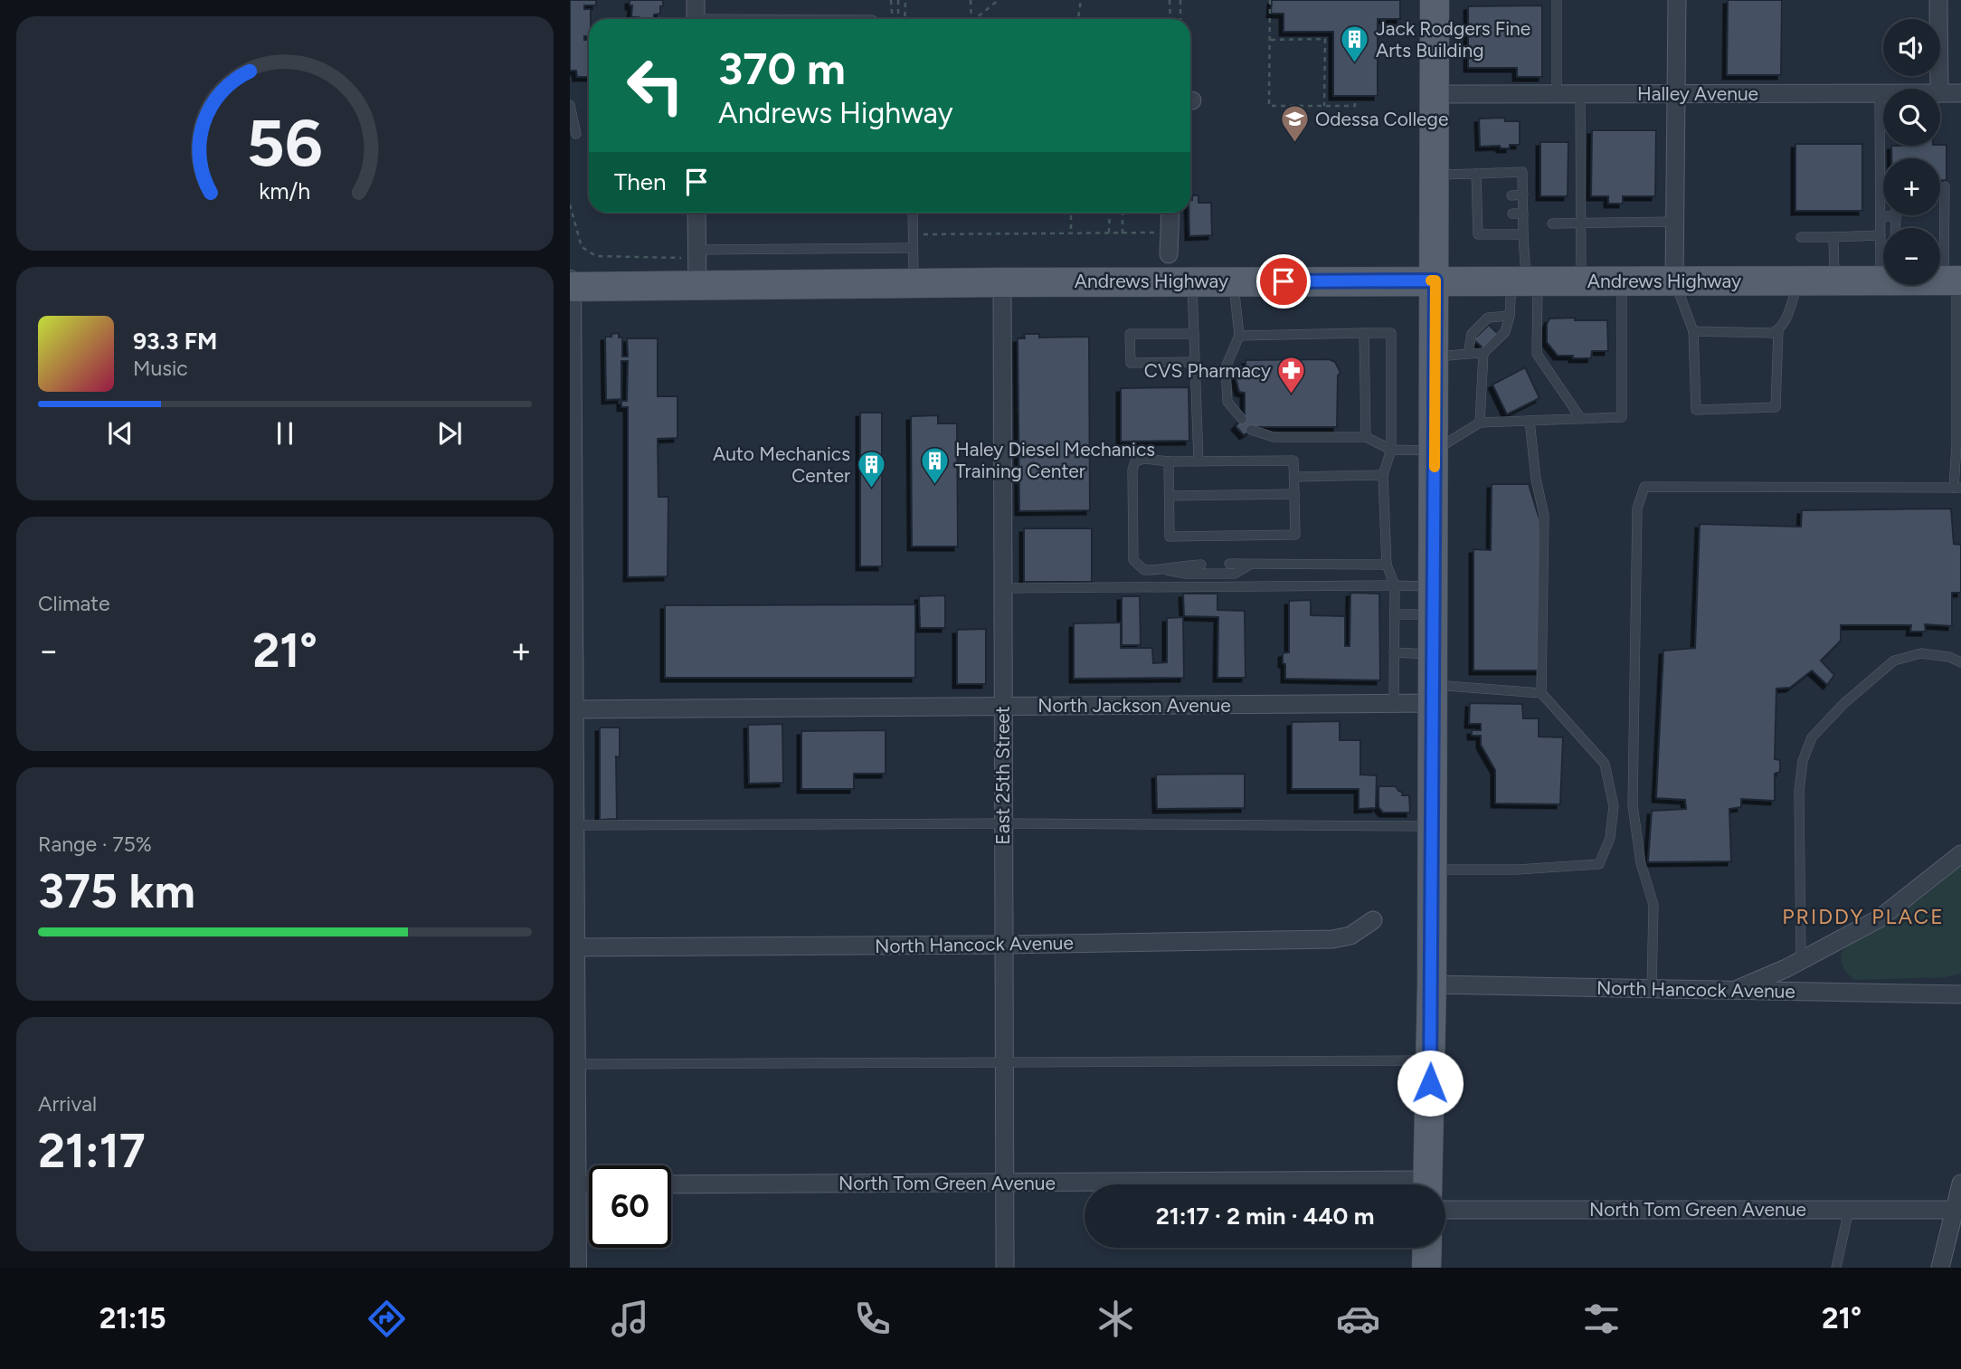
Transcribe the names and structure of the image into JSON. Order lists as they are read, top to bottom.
{
  "streets": {
    "main road": ["Andrews Highway"],
    "street": [
      "Halley Avenue",
      "North Jackson Avenue",
      "East 25th Street",
      "North Hancock Avenue",
      "North Tom Green Avenue"
    ]
  },
  "crossings": [
    ["Andrews Highway", "East 25th Street"],
    ["North Jackson Avenue", "East 25th Street"],
    ["East 25th Street", "North Hancock Avenue"],
    ["East 25th Street", "North Tom Green Avenue"]
  ],
  "districts": ["PRIDDY PLACE"],
  "places": {
    "building": ["Jack Rodgers Fine Arts Building", "Haley Diesel Mechanics Training Center", "Auto Mechanics Center"],
    "school or university": ["Odessa College"],
    "pharmacy": ["CVS Pharmacy"]
  },
  "page": {
    "map_buttons": ["+", "−"],
    "turn": ["370 m", "Andrews Highway"],
    "then": "Then",
    "song": ["93.3 FM", "Music"],
    "tile": [
      "Climate",
      ["Range · 75%", "375 km"],
      ["Arrival", "21:17"]
    ],
    "heat": ["−", "21°", "+"],
    "limit": "60",
    "trip": "21:17 · 2 min · 440 m",
    "tabs": ["21:15", "21°"],
    "gauge": ["56", "km/h"]
  }
}
